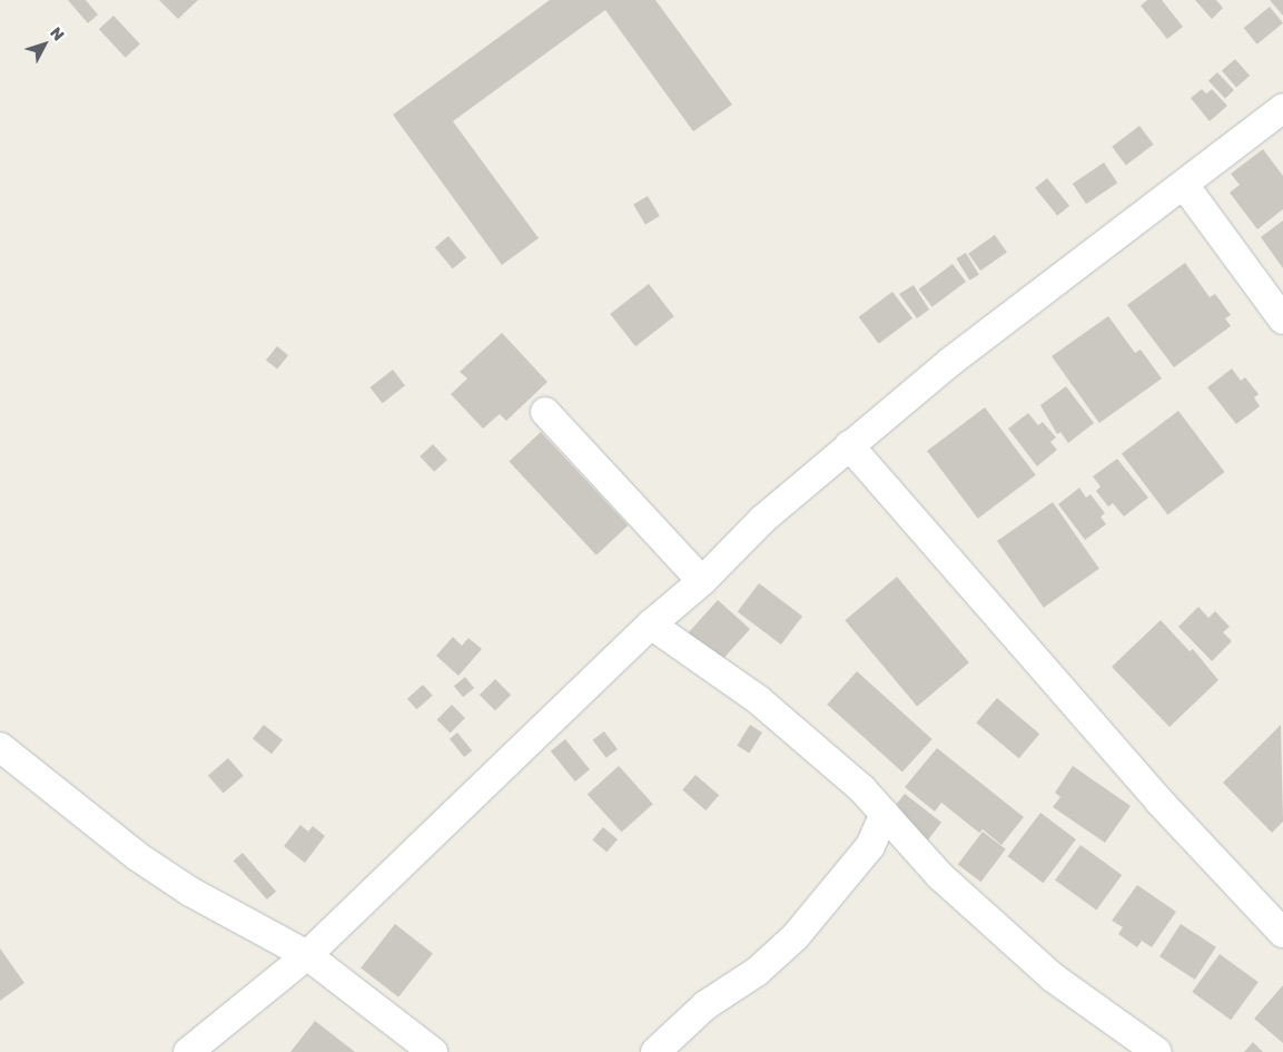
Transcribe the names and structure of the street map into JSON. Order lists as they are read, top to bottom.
{
  "north": "top right"
}
